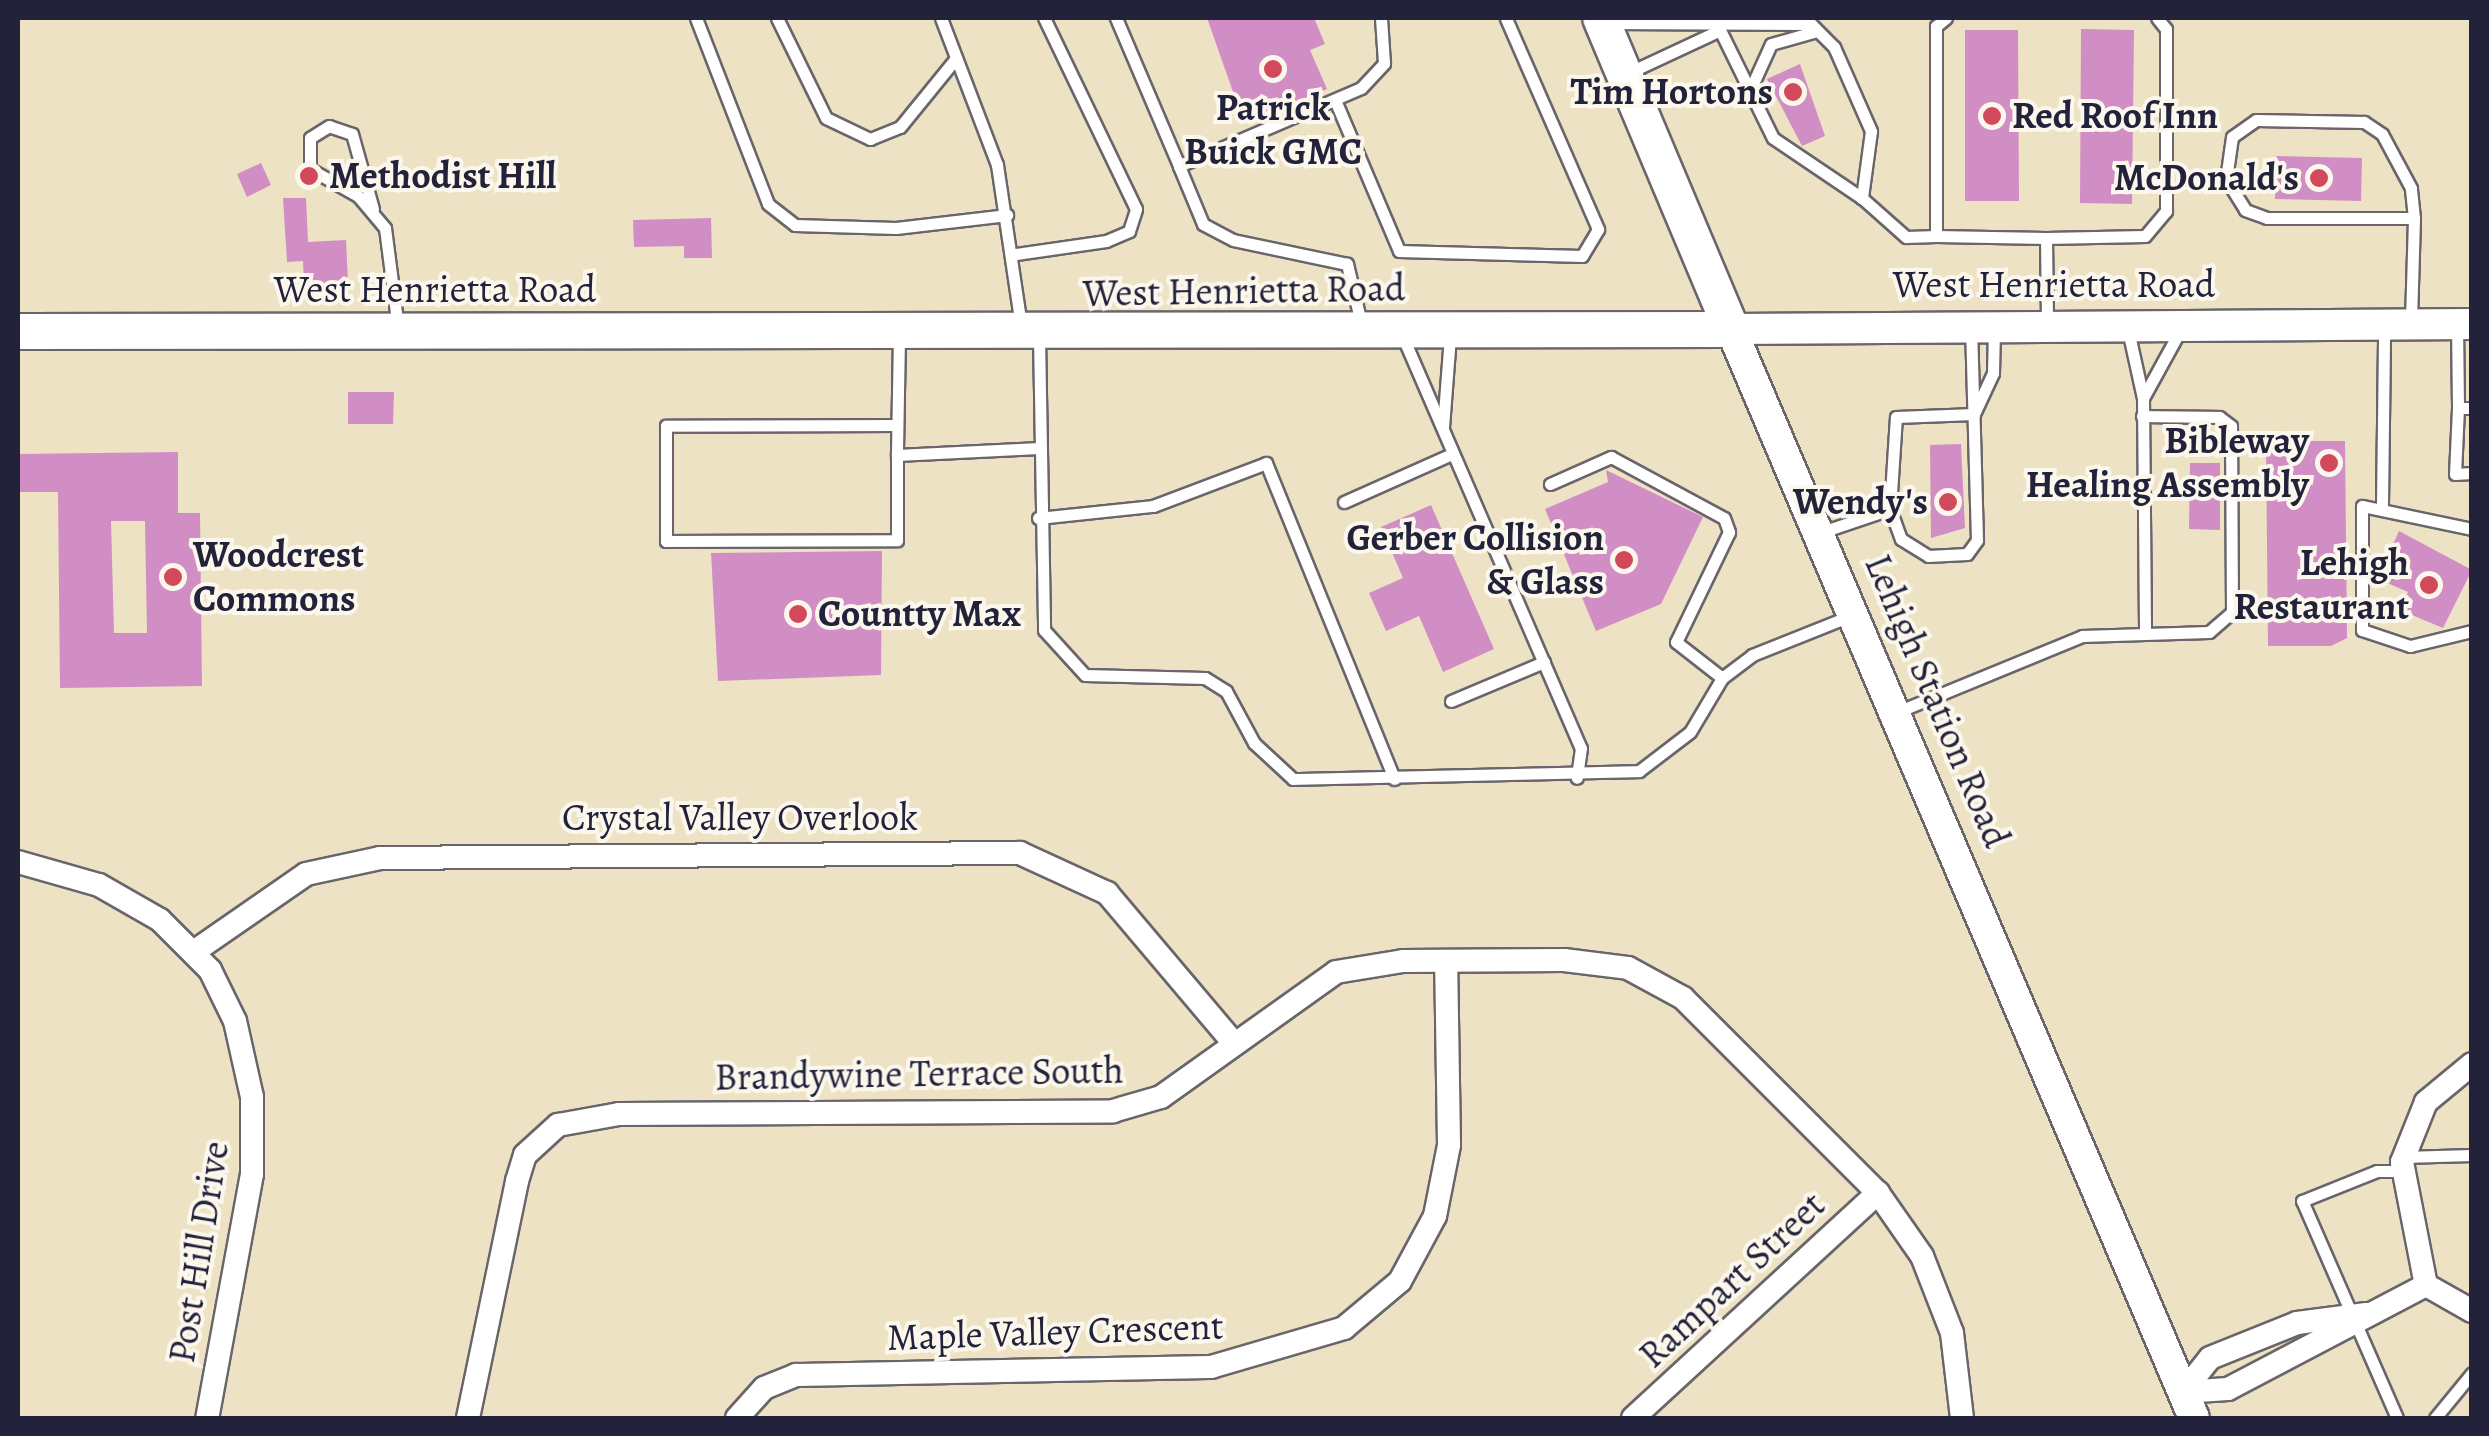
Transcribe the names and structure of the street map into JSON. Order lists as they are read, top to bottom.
{
  "streets": {
    "main road": ["West Henrietta Road", "Lehigh Station Road"],
    "street": [
      "Crystal Valley Overlook",
      "Brandywine Terrace South",
      "Post Hill Drive",
      "Rampart Street",
      "Maple Valley Crescent"
    ]
  },
  "crossings": [
    ["West Henrietta Road", "Lehigh Station Road"],
    ["Crystal Valley Overlook", "Brandywine Terrace South"],
    ["Crystal Valley Overlook", "Post Hill Drive"],
    ["Brandywine Terrace South", "Rampart Street"],
    ["Brandywine Terrace South", "Maple Valley Crescent"]
  ],
  "places": [
    "Patrick Buick GMC",
    "Tim Hortons",
    "Red Roof Inn",
    "Methodist Hill",
    "McDonald's",
    "Bibleway Healing Assembly",
    "Wendy's",
    "Gerber Collision & Glass",
    "Woodcrest Commons",
    "Lehigh Restaurant",
    "Countty Max"
  ]
}
